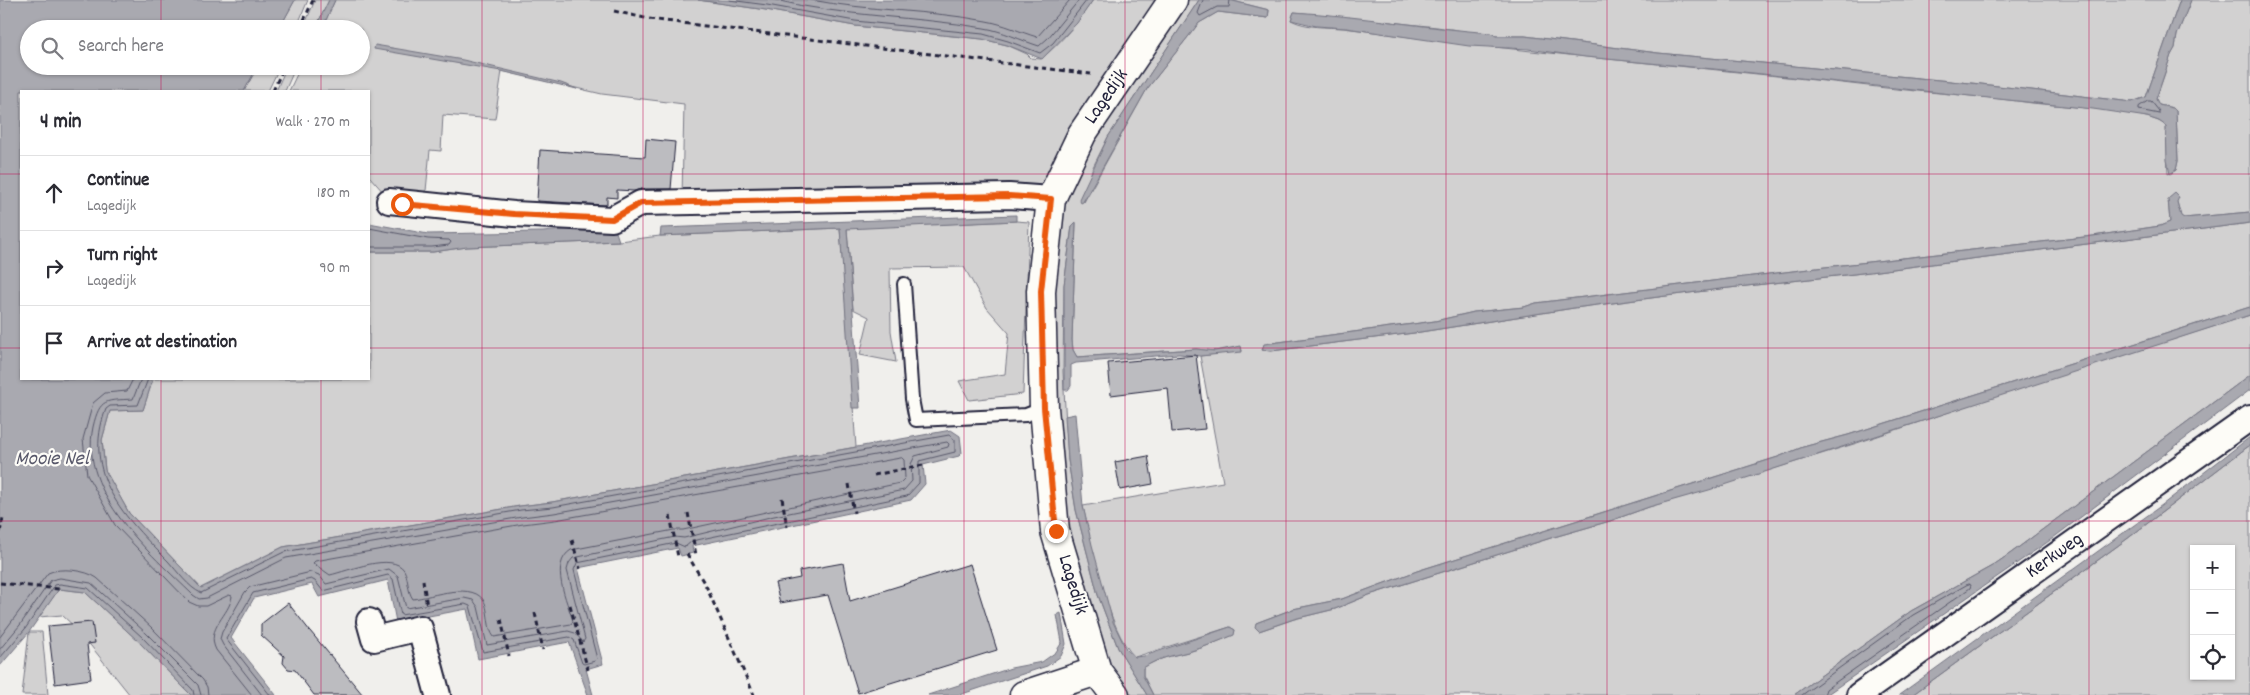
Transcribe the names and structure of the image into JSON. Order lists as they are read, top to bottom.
{
  "streets": {
    "street": ["Lagedijk", "Kerkweg"]
  },
  "water": ["Mooie Nel"],
  "page": {
    "search": "Search here",
    "heading": ["4 min", "Walk · 270 m"],
    "list": [
      ["Continue", "Lagedijk", "180 m"],
      ["Turn right", "Lagedijk", "90 m"],
      "Arrive at destination"
    ],
    "map_buttons": ["+", "−"]
  }
}
